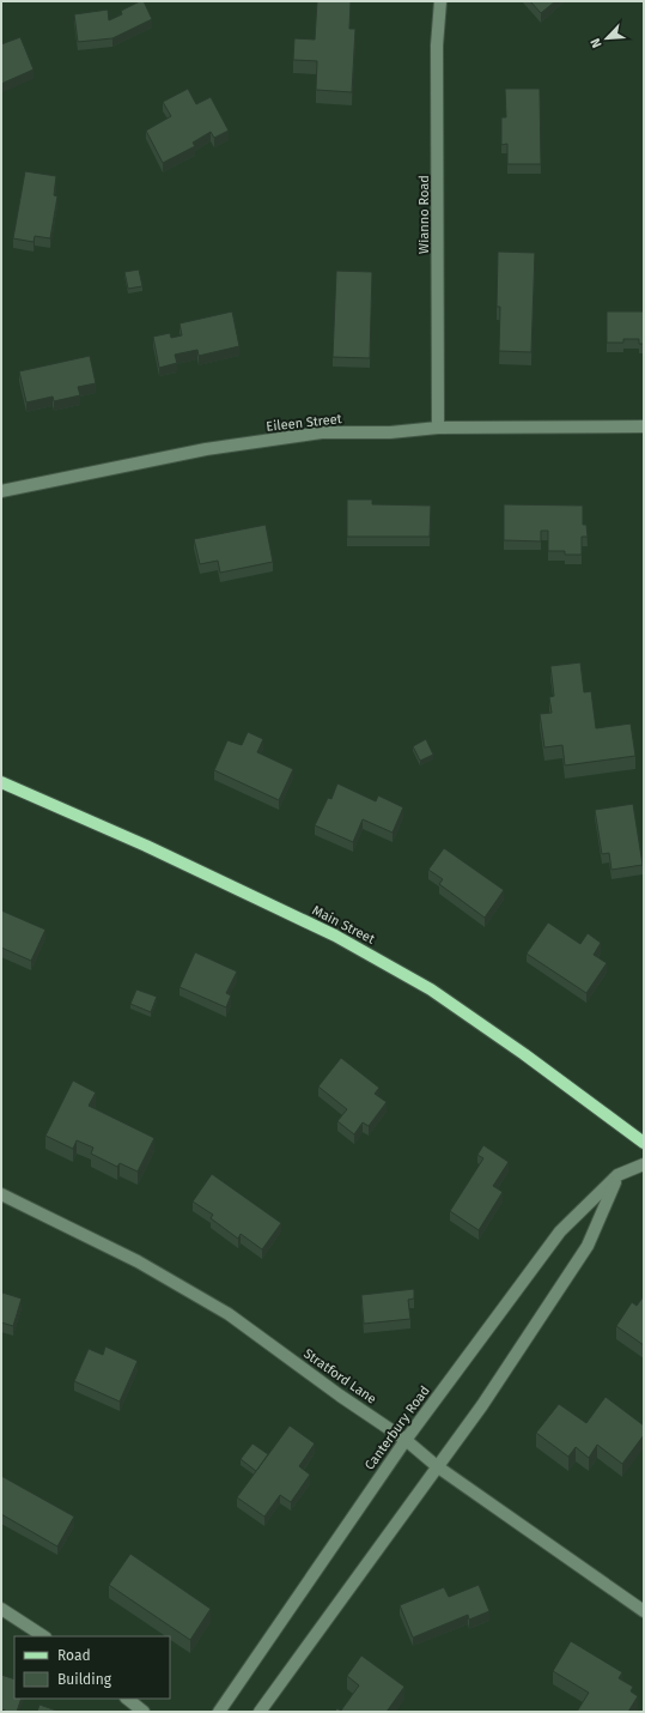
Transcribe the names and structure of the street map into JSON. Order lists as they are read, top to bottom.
{
  "streets": {
    "main road": ["Main Street"],
    "street": [
      "Wianno Road",
      "Eileen Street",
      "Stratford Lane",
      "Canterbury Road"
    ]
  },
  "crossings": [
    ["Wianno Road", "Eileen Street"],
    ["Stratford Lane", "Canterbury Road"]
  ],
  "legend": ["Road", "Building"],
  "north": "bottom left"
}
